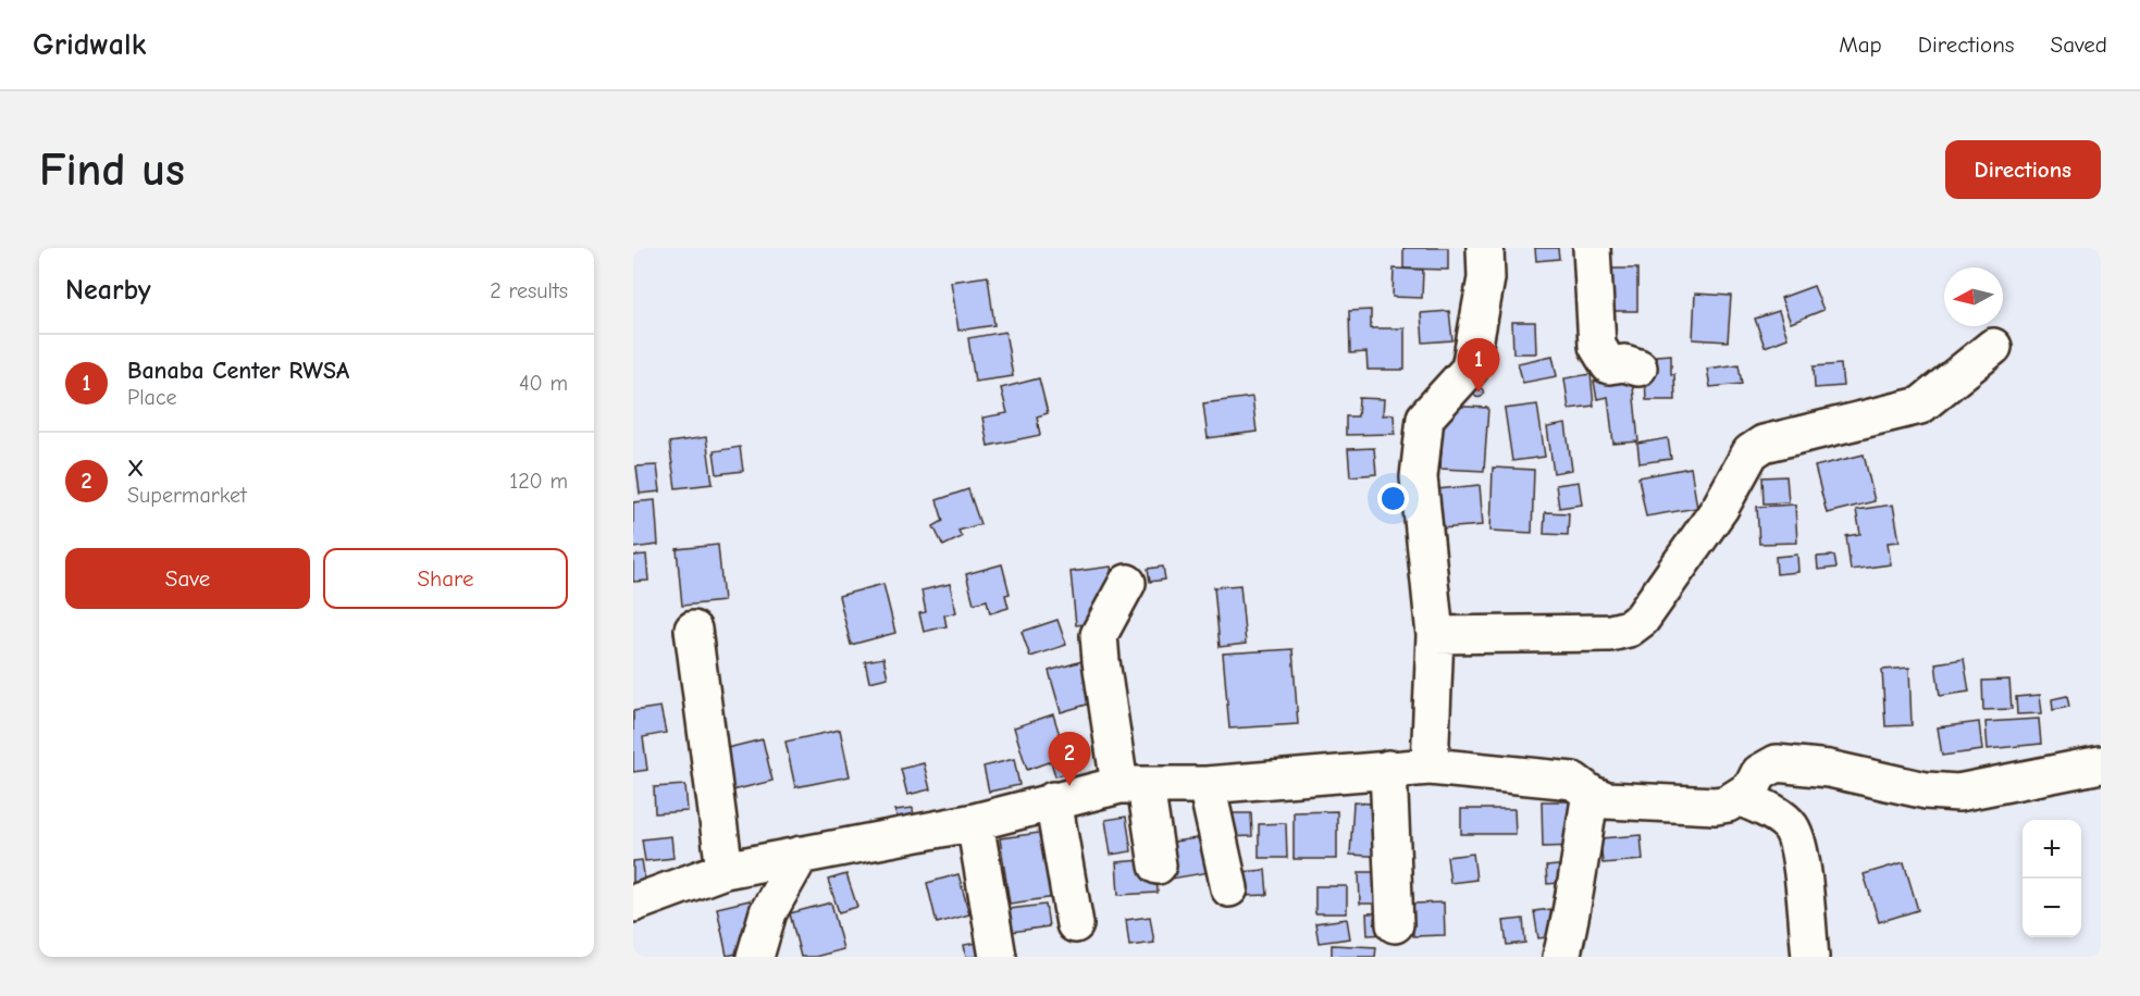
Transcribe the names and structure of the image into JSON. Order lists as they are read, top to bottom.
{
  "north": "left",
  "page": {
    "header": "Gridwalk",
    "nav": ["Map", "Directions", "Saved"],
    "buttons": [
      "Directions",
      ["Save", "Share"]
    ],
    "title": "Find us",
    "heading": ["Nearby", "2 results"],
    "list": [
      {
        "mark": "1",
        "name": "Banaba Center RWSA",
        "note": "Place",
        "value": "40 m"
      },
      {
        "mark": "2",
        "name": "X",
        "note": "Supermarket",
        "value": "120 m"
      }
    ],
    "pins": ["1", "2"],
    "map_buttons": ["+", "−"]
  }
}
